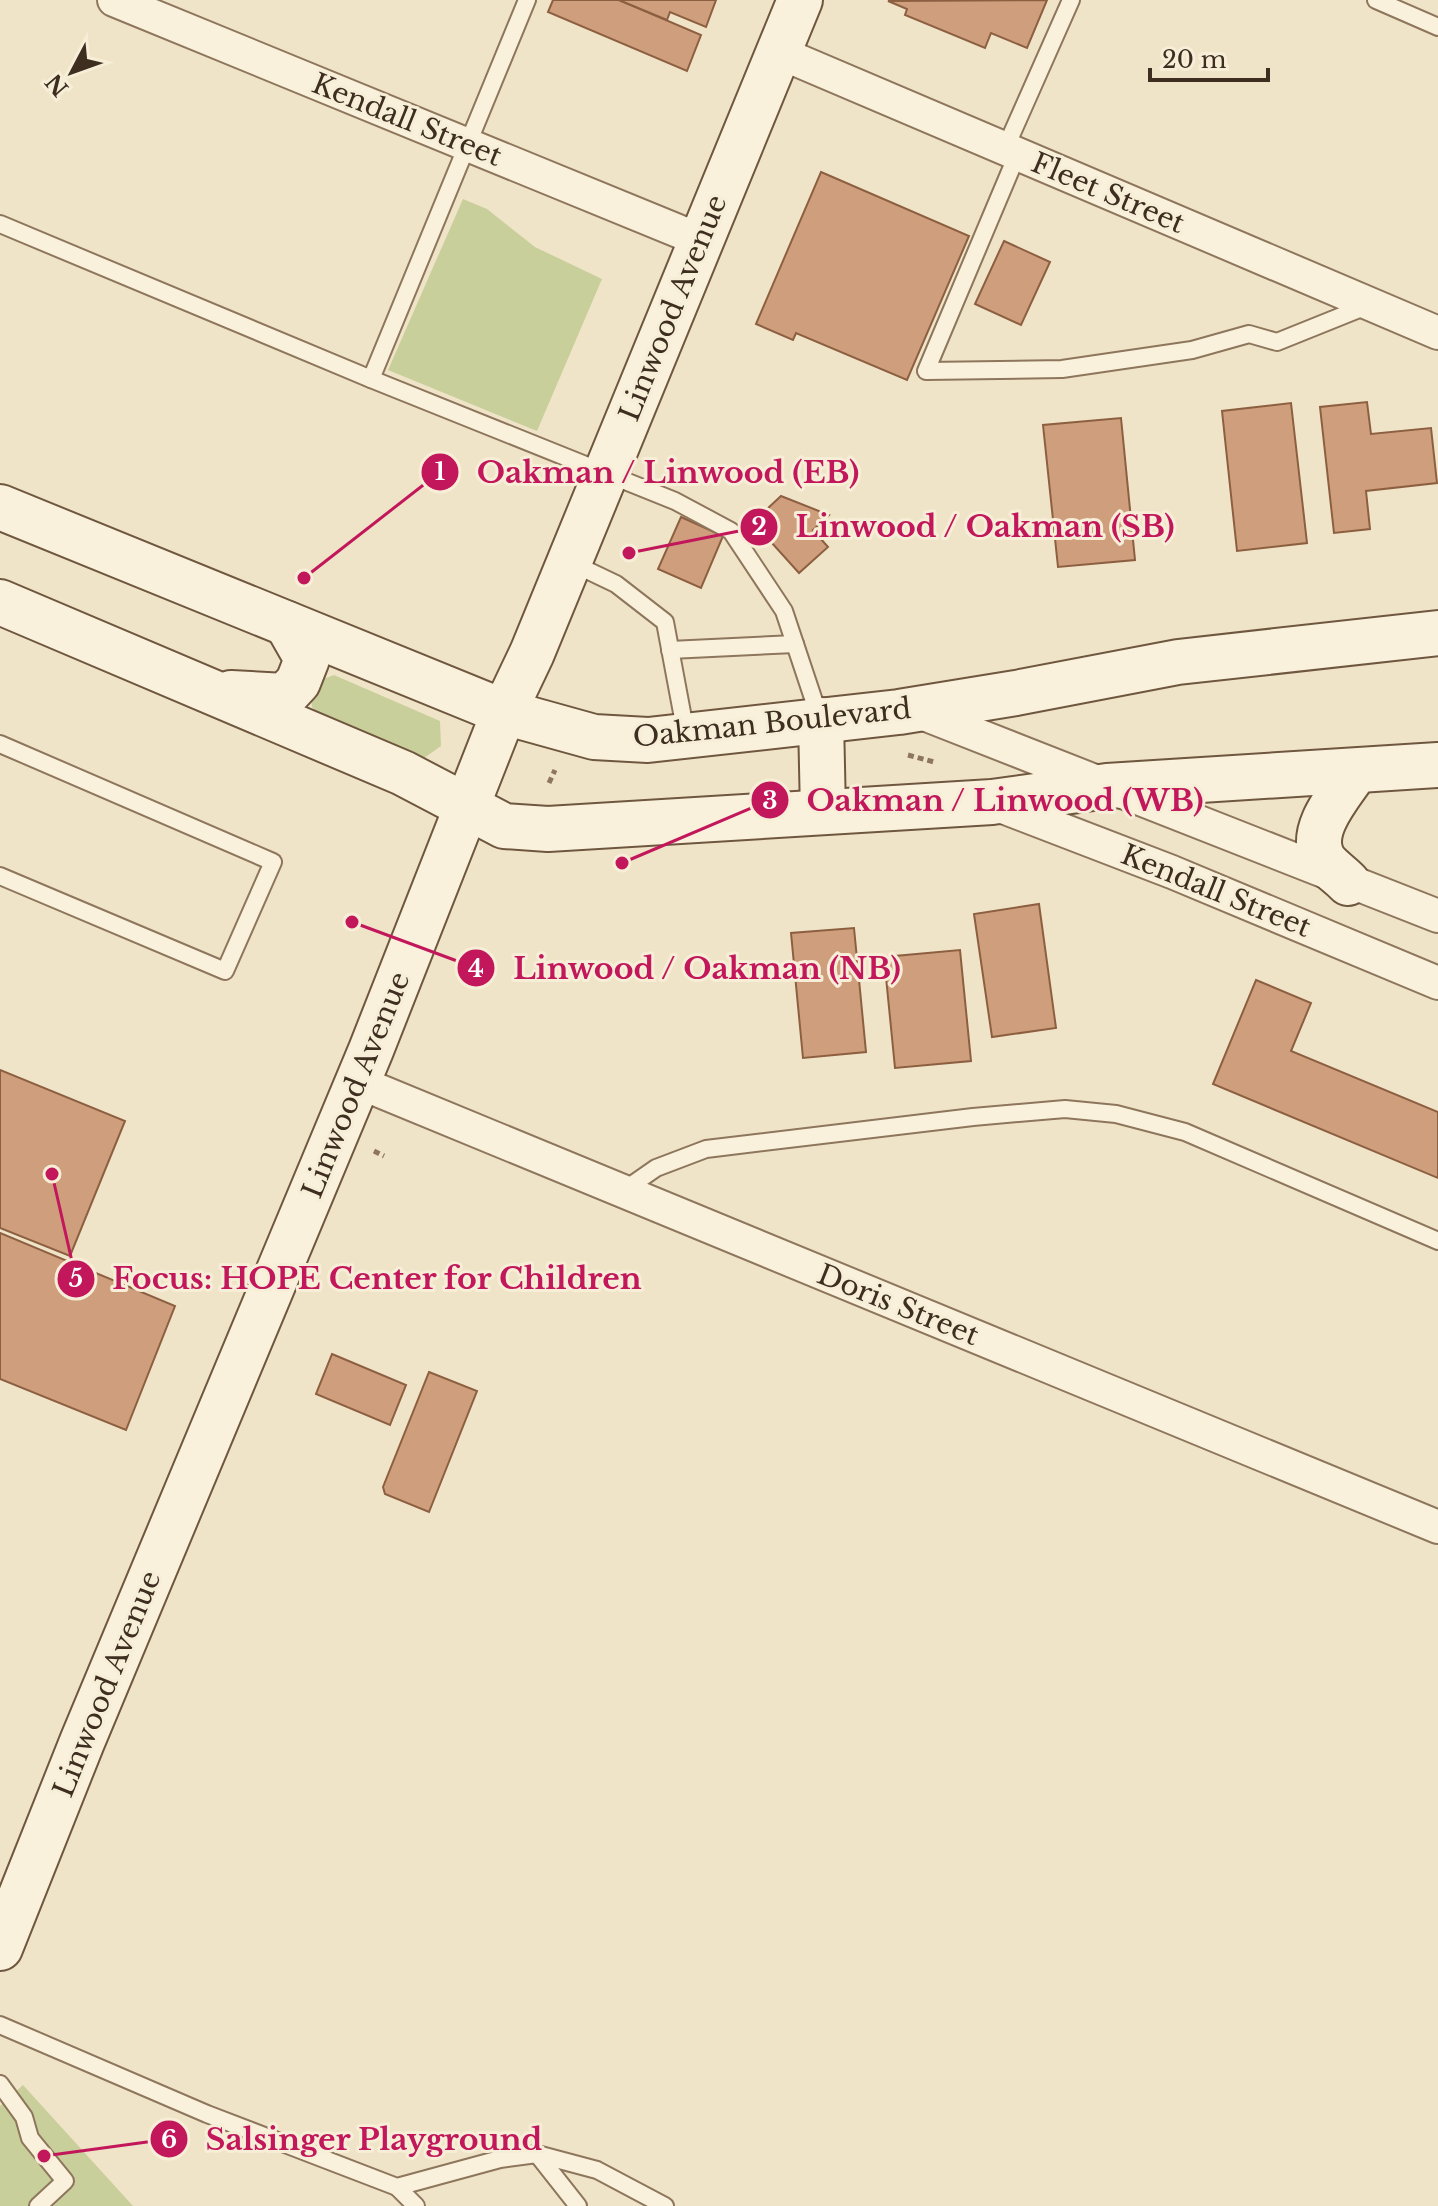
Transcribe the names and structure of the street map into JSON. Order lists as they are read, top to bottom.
{
  "streets": {
    "street": [
      "Kendall Street",
      "Fleet Street",
      "Linwood Avenue",
      "Oakman Boulevard",
      "Doris Street"
    ]
  },
  "crossings": [
    ["Kendall Street", "Linwood Avenue"],
    ["Kendall Street", "Oakman Boulevard"],
    ["Fleet Street", "Linwood Avenue"],
    ["Linwood Avenue", "Oakman Boulevard"],
    ["Linwood Avenue", "Doris Street"]
  ],
  "places": [
    "Linwood / Oakman (SB)",
    "Oakman / Linwood (EB)",
    "Oakman / Linwood (WB)",
    "Linwood / Oakman (NB)",
    "Focus: HOPE Center for Children",
    "Salsinger Playground"
  ],
  "scale_bar": "20 m",
  "north": "bottom left"
}
